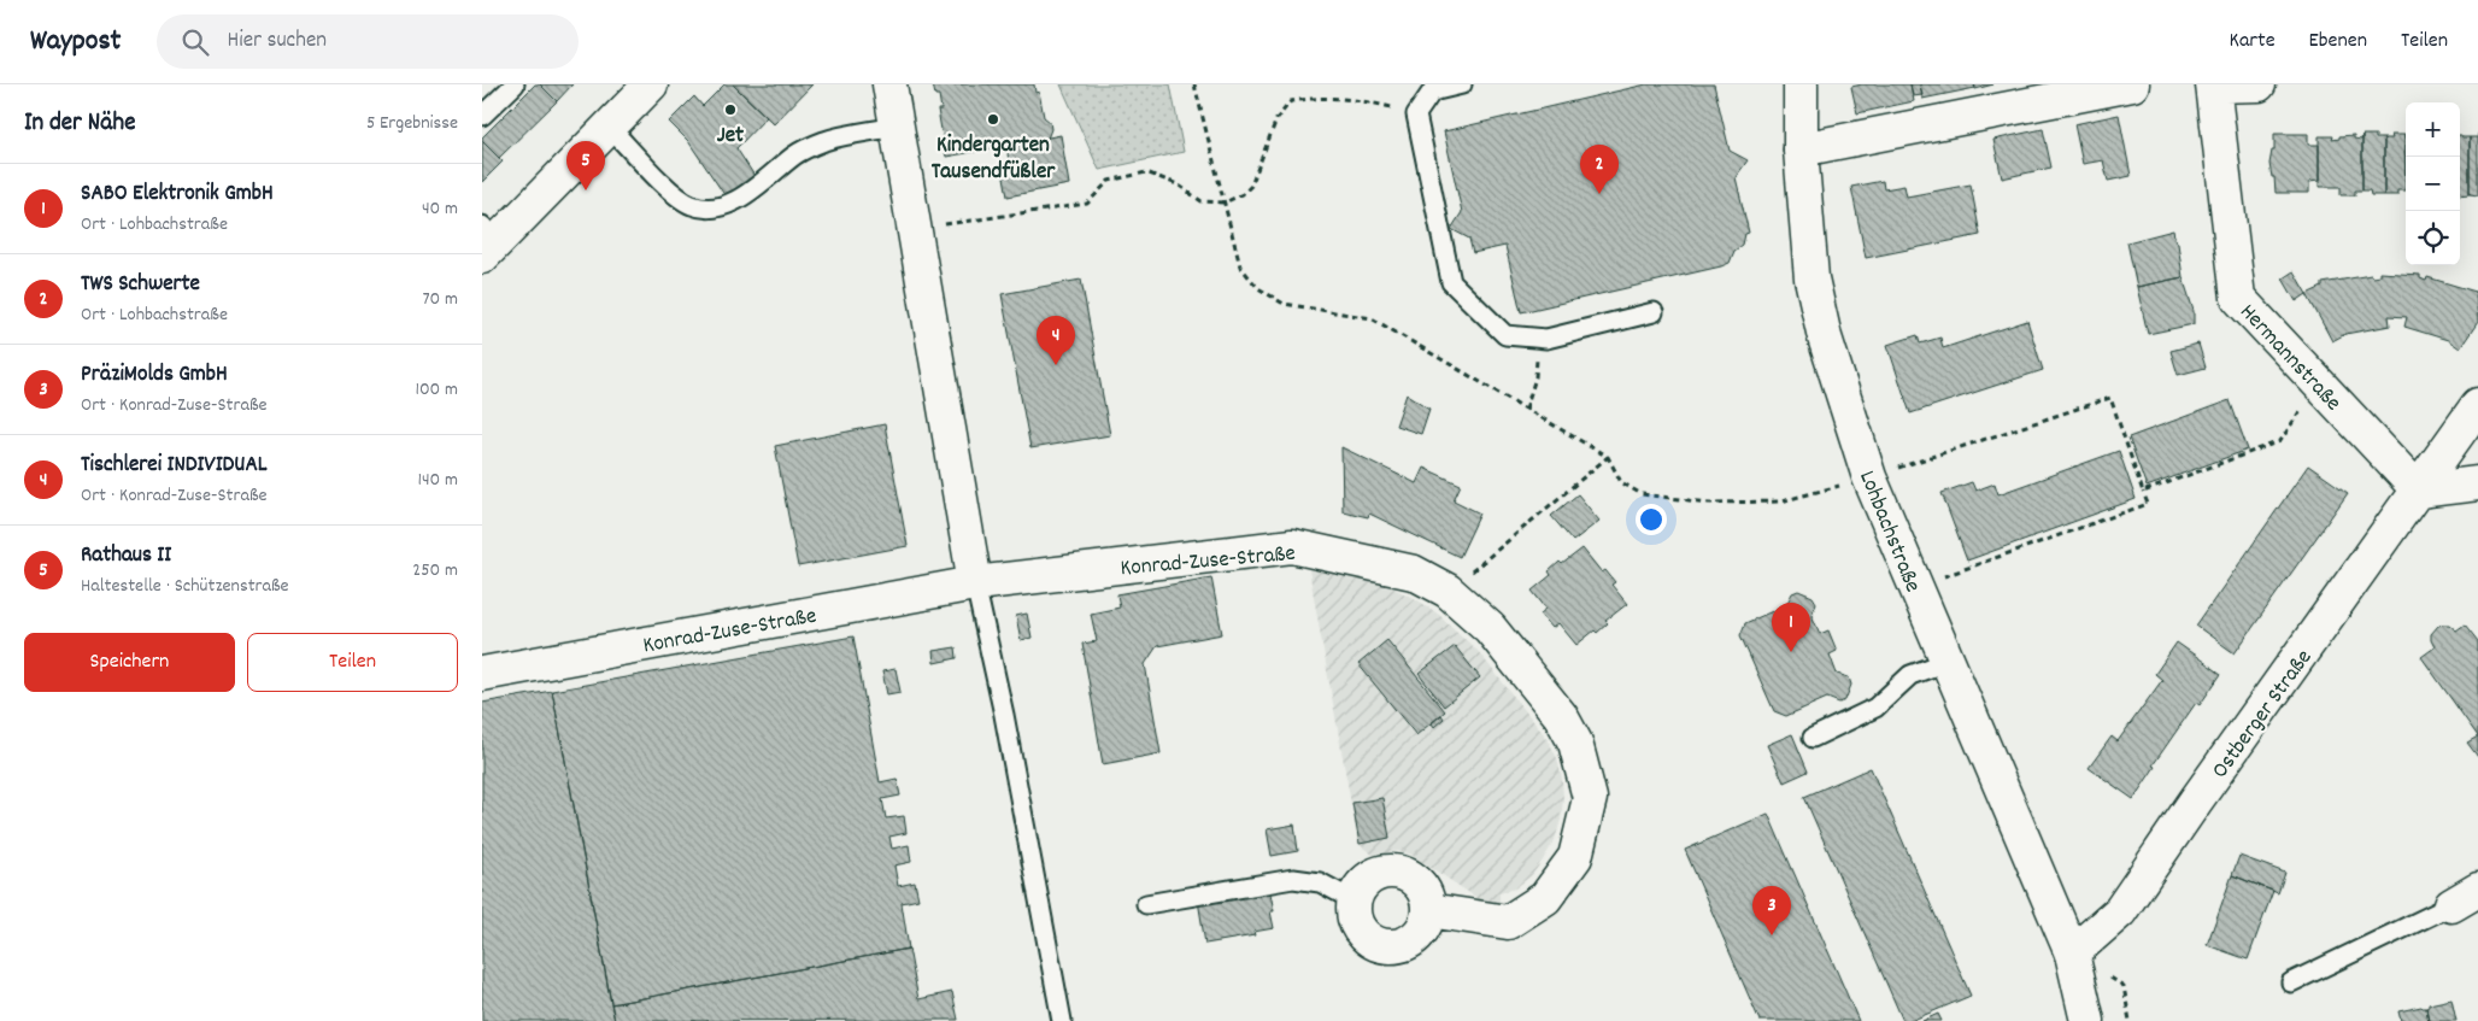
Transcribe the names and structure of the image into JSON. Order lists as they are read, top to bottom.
{
  "streets": {
    "street": [
      "Hermannstraße",
      "Lohbachstraße",
      "Konrad-Zuse-Straße",
      "Ostberger Straße"
    ]
  },
  "crossings": [
    ["Hermannstraße", "Ostberger Straße"],
    ["Lohbachstraße", "Ostberger Straße"]
  ],
  "places": ["Jet", "Kindergarten Tausendfüßler"],
  "page": {
    "header": "Waypost",
    "search": "Hier suchen",
    "nav": ["Karte", "Ebenen", "Teilen"],
    "heading": ["In der Nähe", "5 Ergebnisse"],
    "map_buttons": ["+", "−"],
    "pins": [
      "5",
      "2",
      "4",
      "1",
      "3"
    ],
    "list": [
      {
        "mark": "1",
        "name": "SABO Elektronik GmbH",
        "note": "Ort · Lohbachstraße",
        "value": "40 m"
      },
      {
        "mark": "2",
        "name": "TWS Schwerte",
        "note": "Ort · Lohbachstraße",
        "value": "70 m"
      },
      {
        "mark": "3",
        "name": "PräziMolds GmbH",
        "note": "Ort · Konrad-Zuse-Straße",
        "value": "100 m"
      },
      {
        "mark": "4",
        "name": "Tischlerei INDIVIDUAL",
        "note": "Ort · Konrad-Zuse-Straße",
        "value": "140 m"
      },
      {
        "mark": "5",
        "name": "Rathaus II",
        "note": "Haltestelle · Schützenstraße",
        "value": "250 m"
      }
    ],
    "buttons": ["Speichern", "Teilen"]
  }
}
